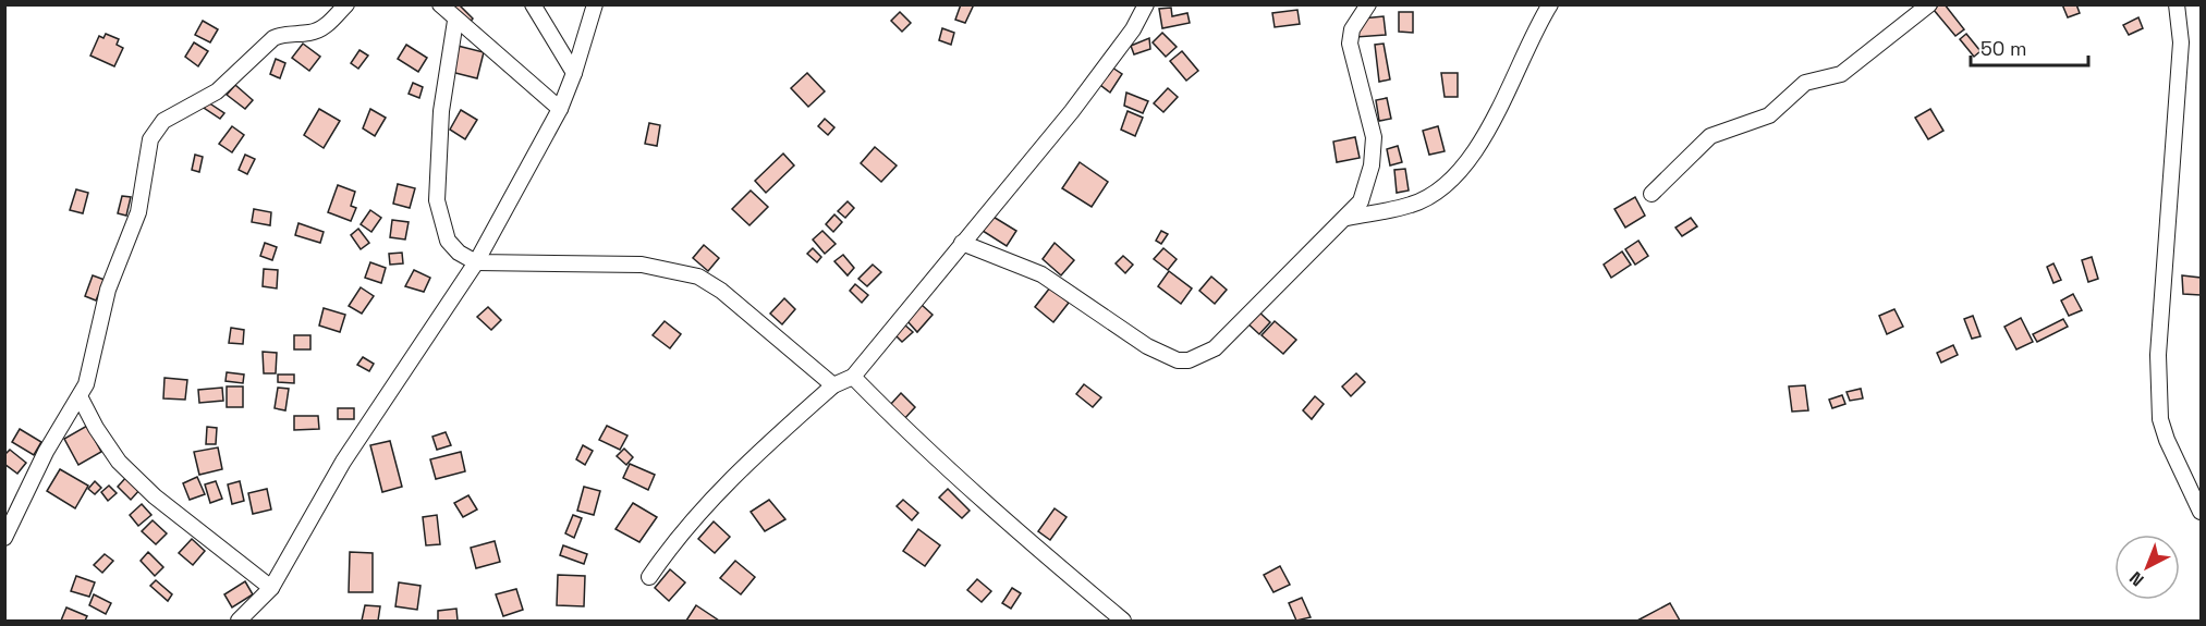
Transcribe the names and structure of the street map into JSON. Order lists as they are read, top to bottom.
{
  "scale_bar": "50 m",
  "north": "bottom left"
}
